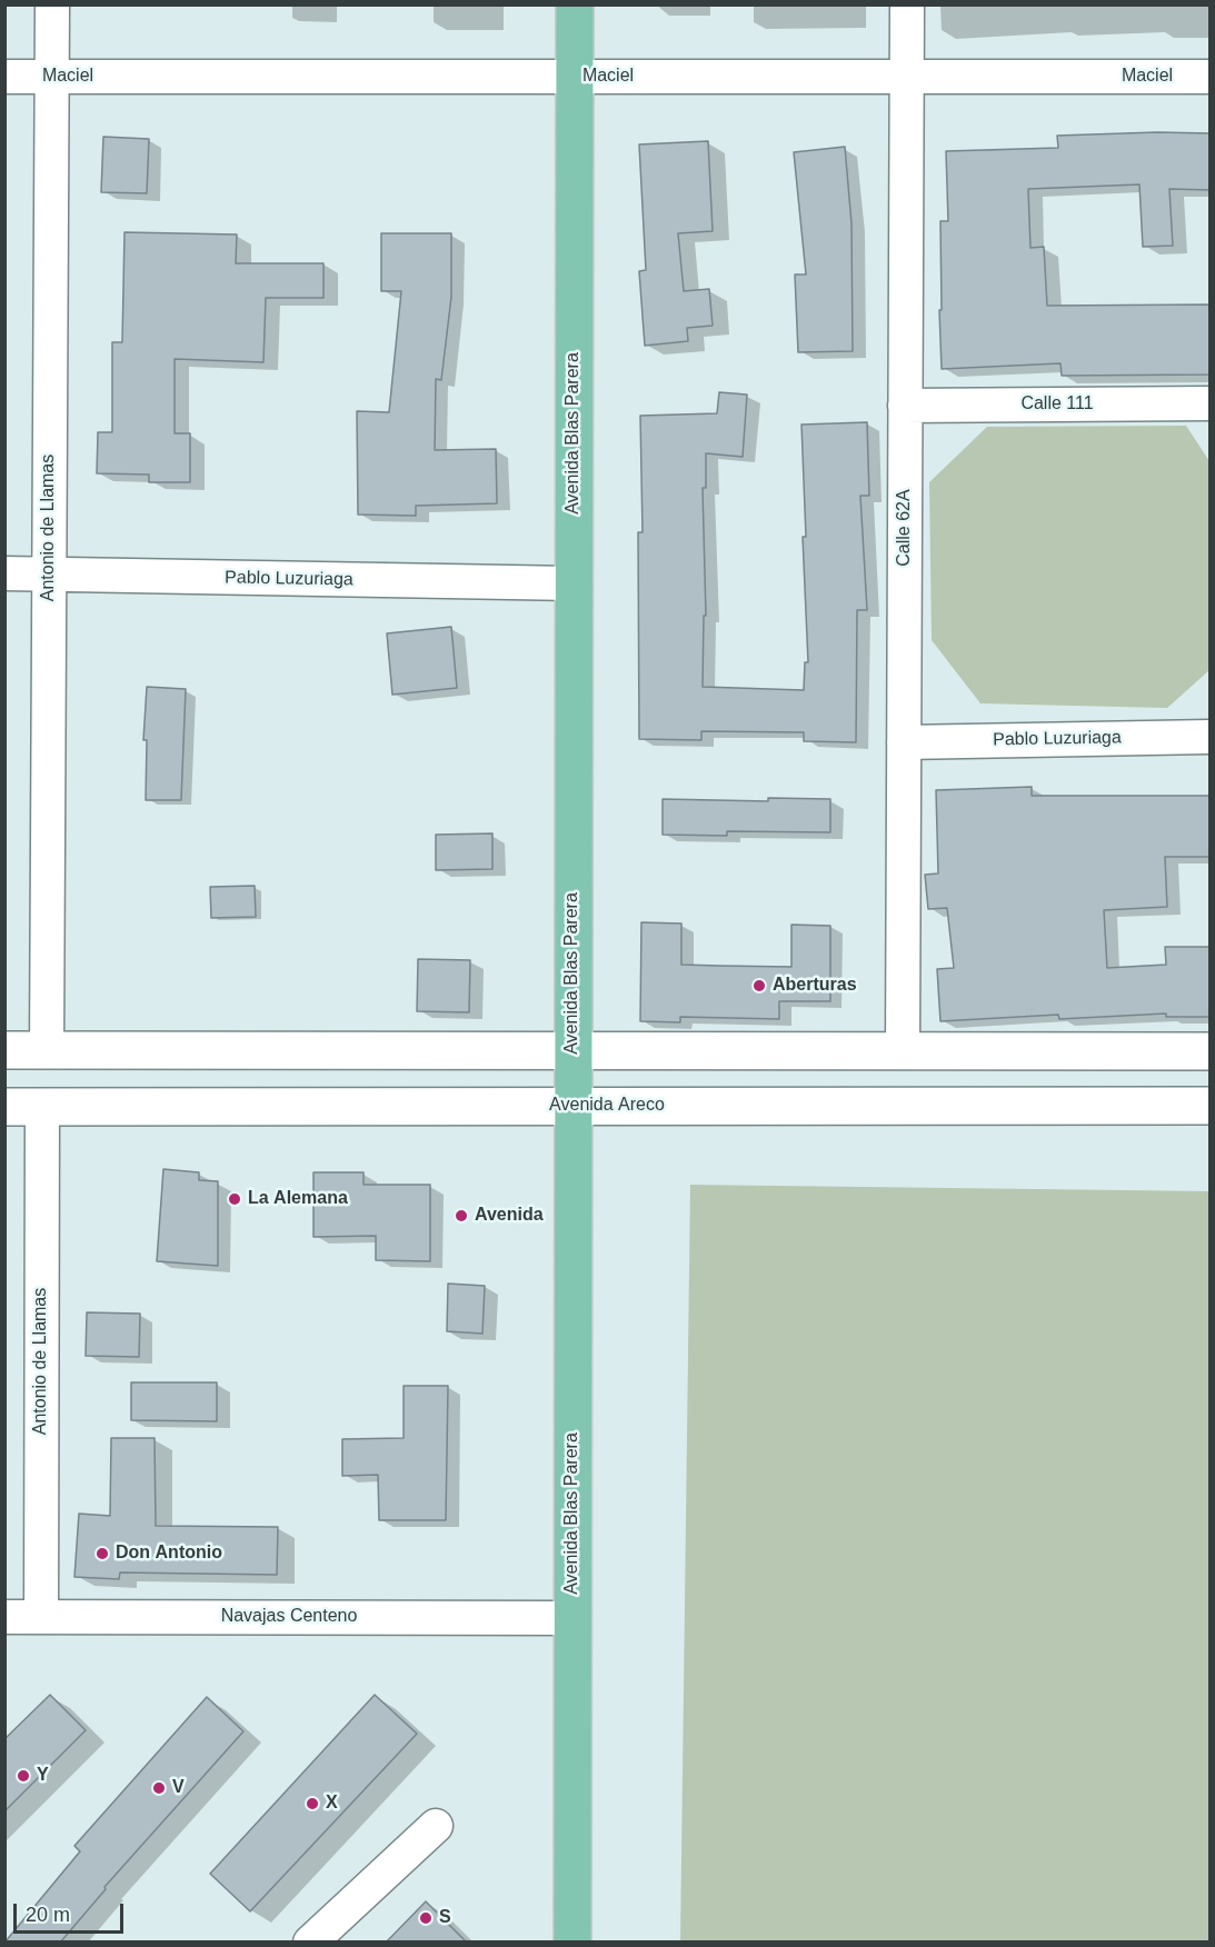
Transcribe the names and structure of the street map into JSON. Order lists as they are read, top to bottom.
{
  "streets": {
    "main road": ["Avenida Blas Parera", "Avenida Areco"],
    "street": [
      "Maciel",
      "Calle 111",
      "Antonio de Llamas",
      "Calle 62A",
      "Pablo Luzuriaga",
      "Navajas Centeno"
    ]
  },
  "crossings": [
    ["Maciel", "Avenida Blas Parera"],
    ["Maciel", "Antonio de Llamas"],
    ["Maciel", "Calle 62A"],
    ["Calle 111", "Calle 62A"],
    ["Avenida Blas Parera", "Pablo Luzuriaga"],
    ["Avenida Blas Parera", "Avenida Areco"],
    ["Avenida Blas Parera", "Navajas Centeno"],
    ["Antonio de Llamas", "Pablo Luzuriaga"],
    ["Antonio de Llamas", "Avenida Areco"],
    ["Antonio de Llamas", "Navajas Centeno"],
    ["Calle 62A", "Pablo Luzuriaga"]
  ],
  "places": [
    "Aberturas",
    "La Alemana",
    "Avenida",
    "Don Antonio",
    "Y",
    "V",
    "X",
    "S"
  ],
  "scale_bar": "20 m"
}
